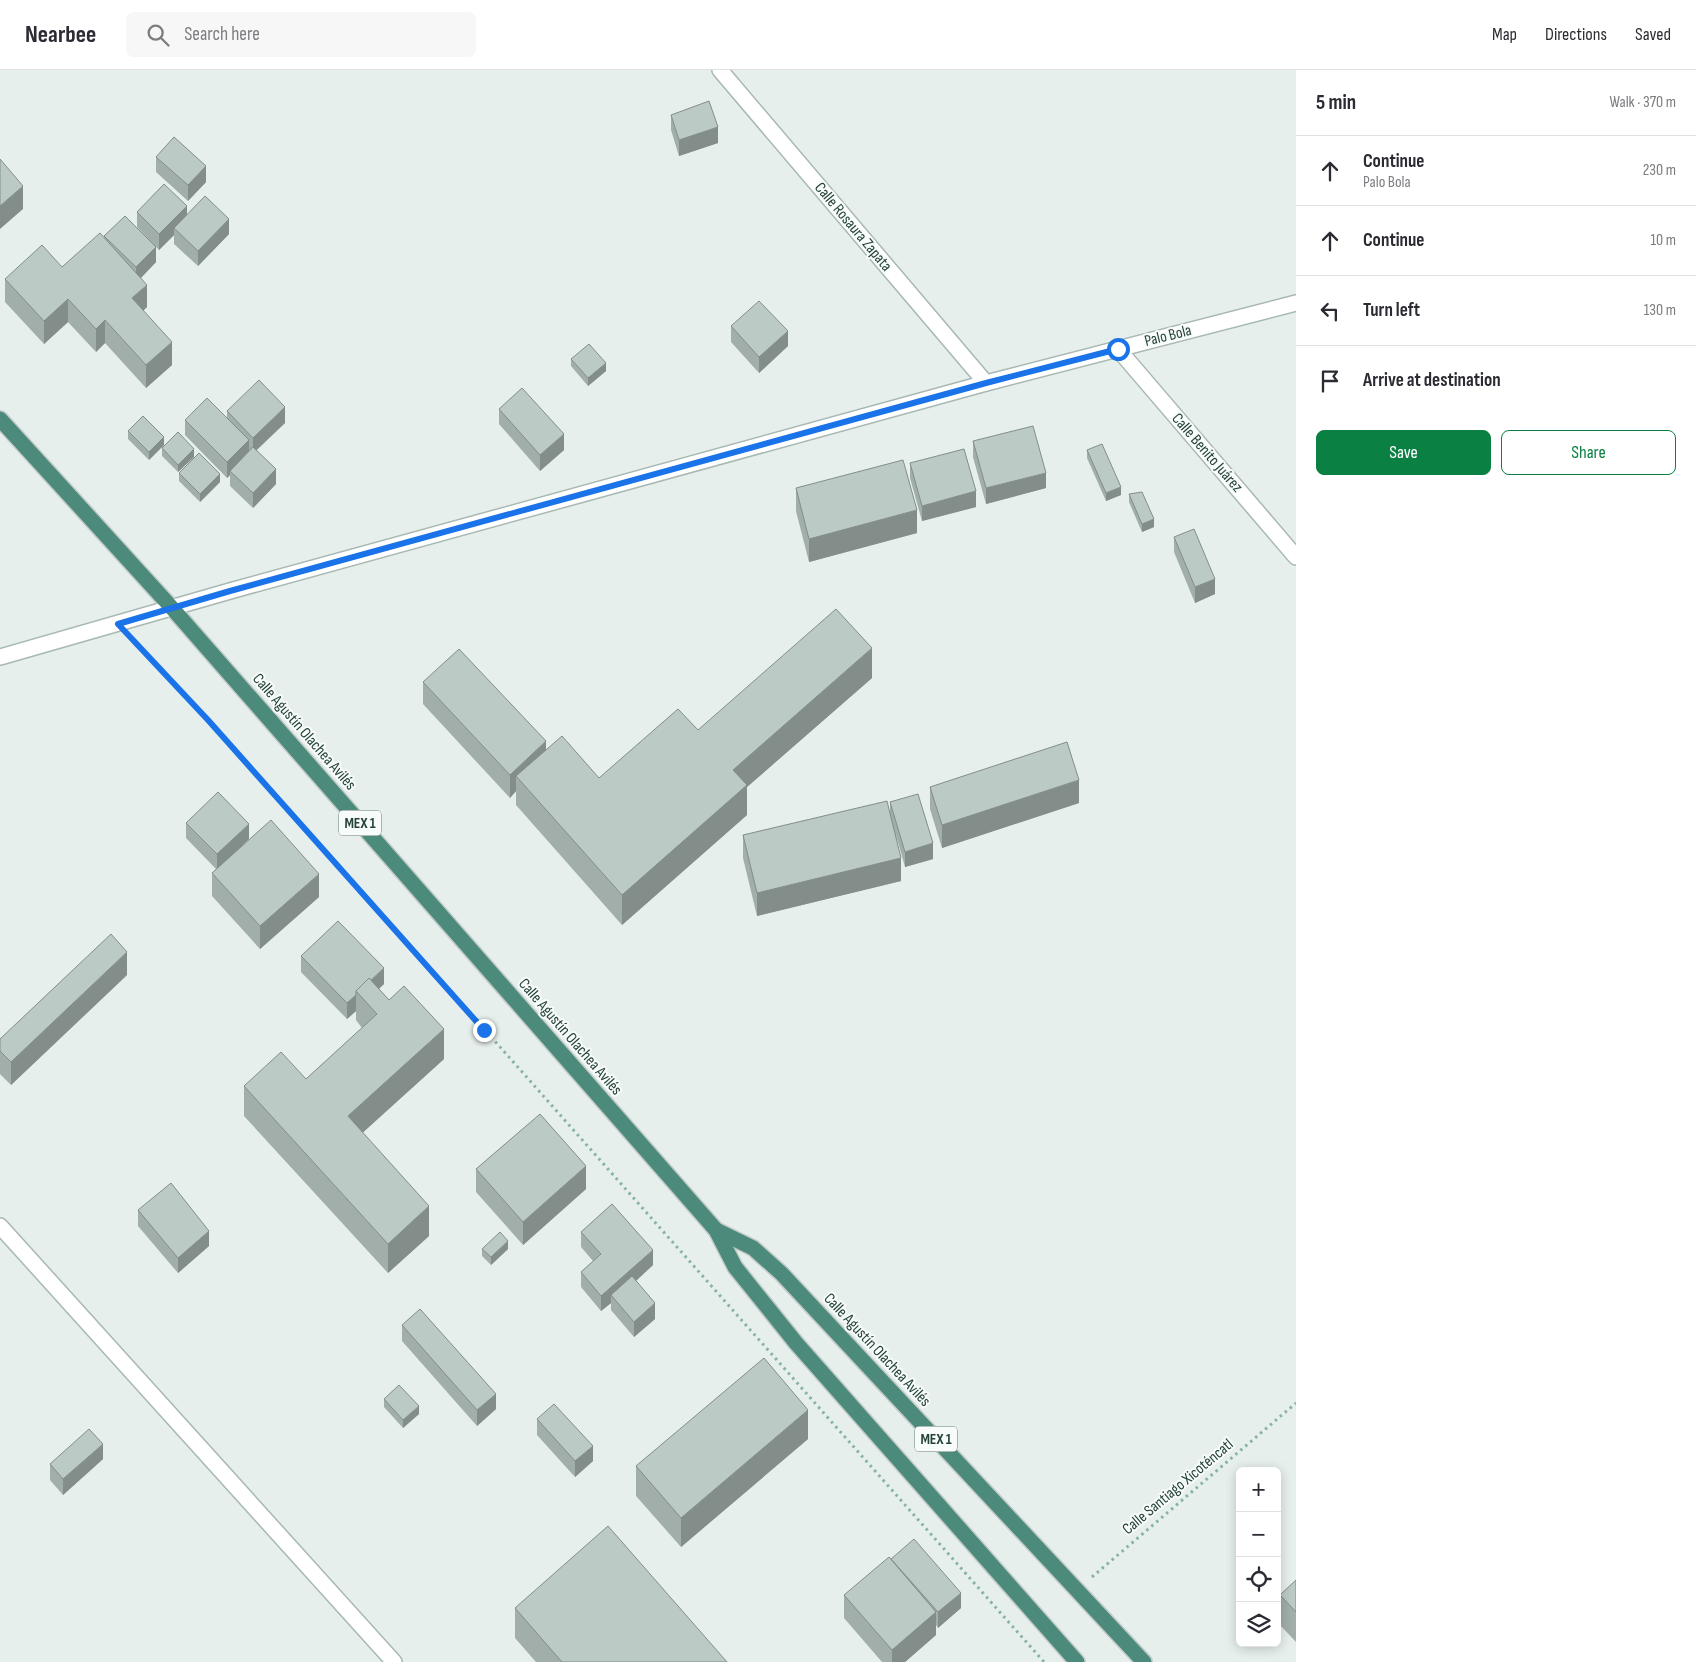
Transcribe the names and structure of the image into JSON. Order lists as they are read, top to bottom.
{
  "streets": {
    "highway": ["Calle Agustín Olachea Avilés", "MEX 1"],
    "street": ["Calle Rosaura Zapata", "Palo Bola", "Calle Benito Juárez"],
    "path": ["Calle Santiago Xicoténcatl"]
  },
  "crossings": [
    ["Calle Rosaura Zapata", "Palo Bola"],
    ["Palo Bola", "Calle Benito Juárez"],
    ["Palo Bola", "Calle Agustín Olachea Avilés"],
    ["Calle Agustín Olachea Avilés", "Calle Santiago Xicoténcatl"]
  ],
  "page": {
    "header": "Nearbee",
    "search": "Search here",
    "nav": ["Map", "Directions", "Saved"],
    "heading": ["5 min", "Walk · 370 m"],
    "list": [
      ["Continue", "Palo Bola", "230 m"],
      ["Continue", "10 m"],
      ["Turn left", "130 m"],
      "Arrive at destination"
    ],
    "buttons": ["Save", "Share"],
    "map_buttons": ["+", "−"]
  }
}
